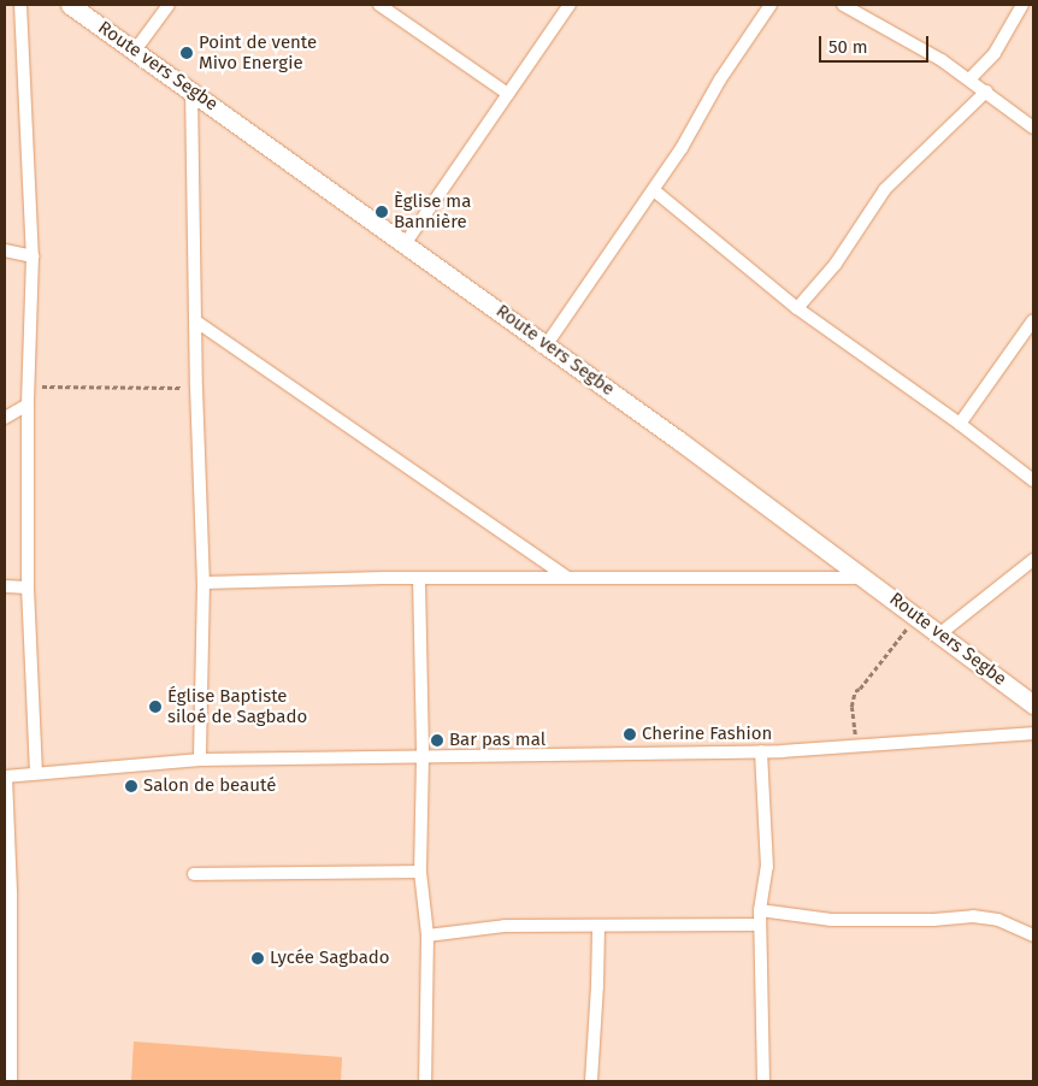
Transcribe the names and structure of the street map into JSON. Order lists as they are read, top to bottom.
{
  "streets": {
    "main road": ["Route vers Segbe"]
  },
  "places": [
    "Point de vente Mivo Energie",
    "Èglise ma Bannière",
    "Église Baptiste siloé de Sagbado",
    "Cherine Fashion",
    "Bar pas mal",
    "Salon de beauté",
    "Lycée Sagbado"
  ],
  "scale_bar": "50 m"
}
